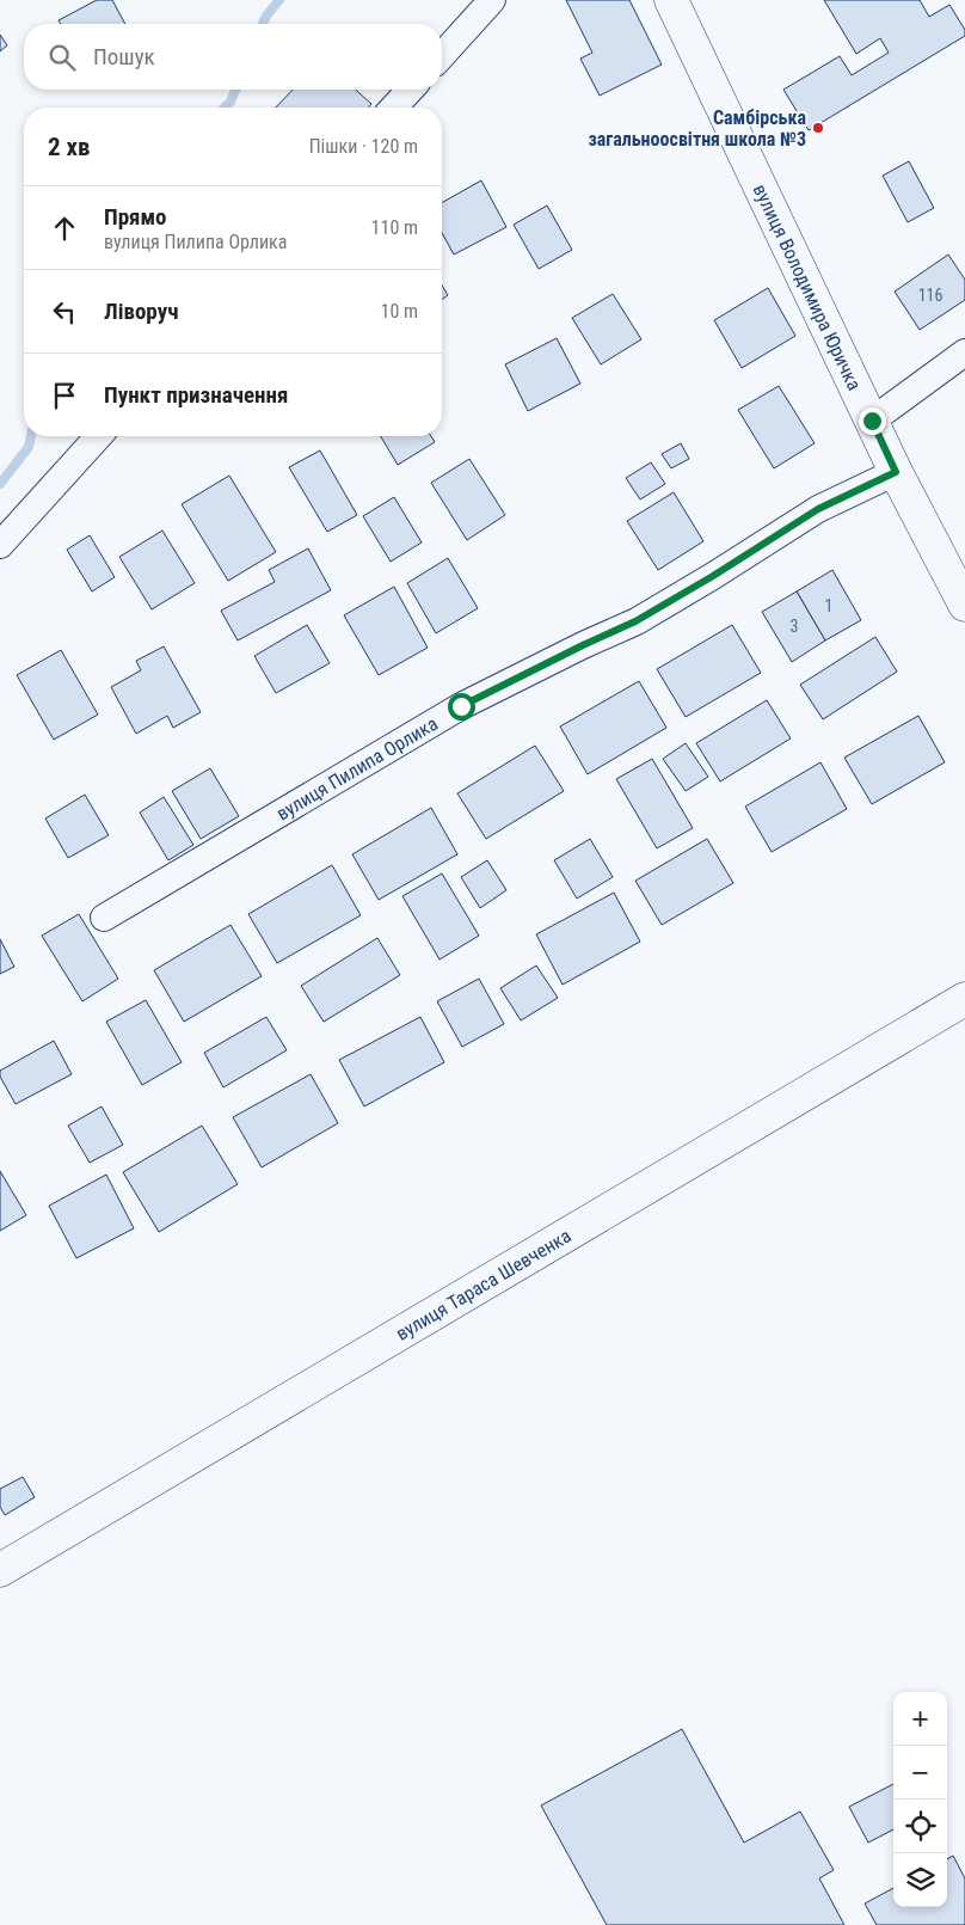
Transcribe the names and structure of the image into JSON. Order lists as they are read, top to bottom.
{
  "streets": {
    "main road": ["вулиця Володимира Юричка", "вулиця Тараса Шевченка"],
    "street": ["вулиця Пилипа Орлика"]
  },
  "crossings": [
    ["вулиця Володимира Юричка", "вулиця Пилипа Орлика"]
  ],
  "places": ["Самбірська загальноосвітня школа №3"],
  "house_numbers": ["116", "1", "3"],
  "page": {
    "search": "Пошук",
    "heading": ["2 хв", "Пішки · 120 m"],
    "list": [
      ["Прямо", "вулиця Пилипа Орлика", "110 m"],
      ["Ліворуч", "10 m"],
      "Пункт призначення"
    ],
    "map_buttons": ["+", "−"]
  }
}
